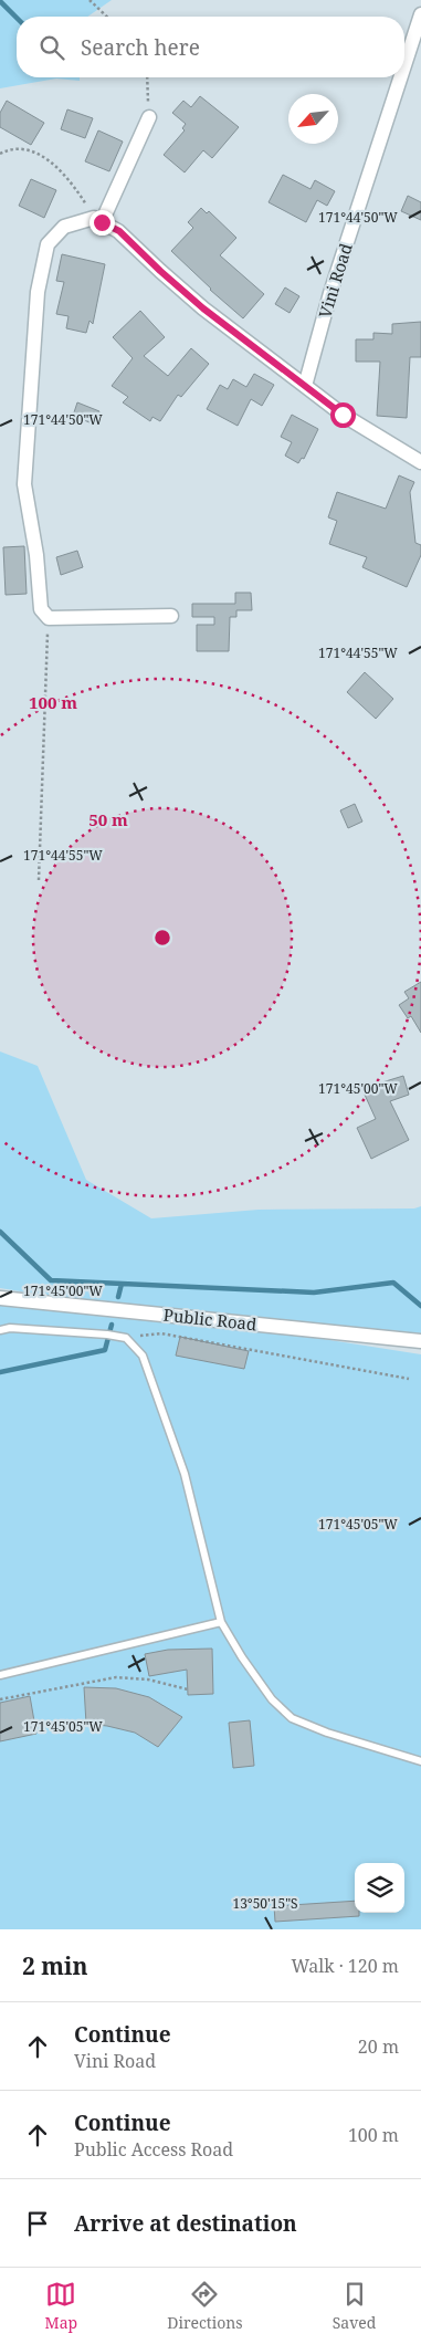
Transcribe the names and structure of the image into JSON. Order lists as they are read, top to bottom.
{
  "streets": {
    "street": ["Vini Road", "Public Road"]
  },
  "north": "bottom left",
  "page": {
    "search": "Search here",
    "heading": ["2 min", "Walk · 120 m"],
    "list": [
      ["Continue", "Vini Road", "20 m"],
      ["Continue", "Public Access Road", "100 m"],
      "Arrive at destination"
    ],
    "nav": ["Map", "Directions", "Saved"]
  },
  "coordinates": [
    "171°44'50\"W",
    "171°44'55\"W",
    "171°45'00\"W",
    "171°45'05\"W",
    "13°50'15\"S"
  ],
  "rings": ["100 m", "50 m"]
}
